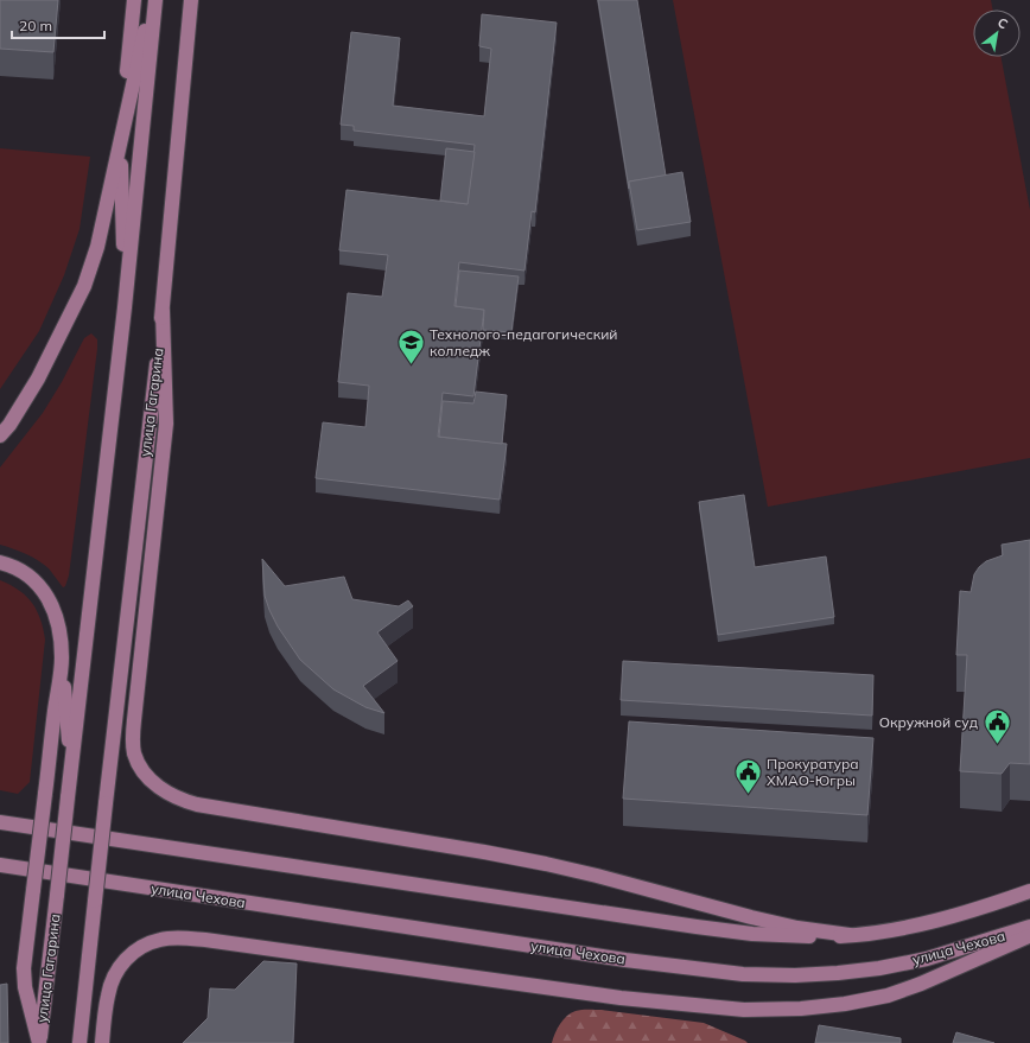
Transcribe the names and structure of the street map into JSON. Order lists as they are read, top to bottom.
{
  "streets": {
    "main road": ["улица Гагарина", "улица Чехова"]
  },
  "places": {
    "school or university": ["Технолого-педагогический колледж"],
    "public building": ["Окружной суд", "Прокуратура ХМАО-Югры"]
  },
  "scale_bar": "20 m",
  "north": "top right"
}
